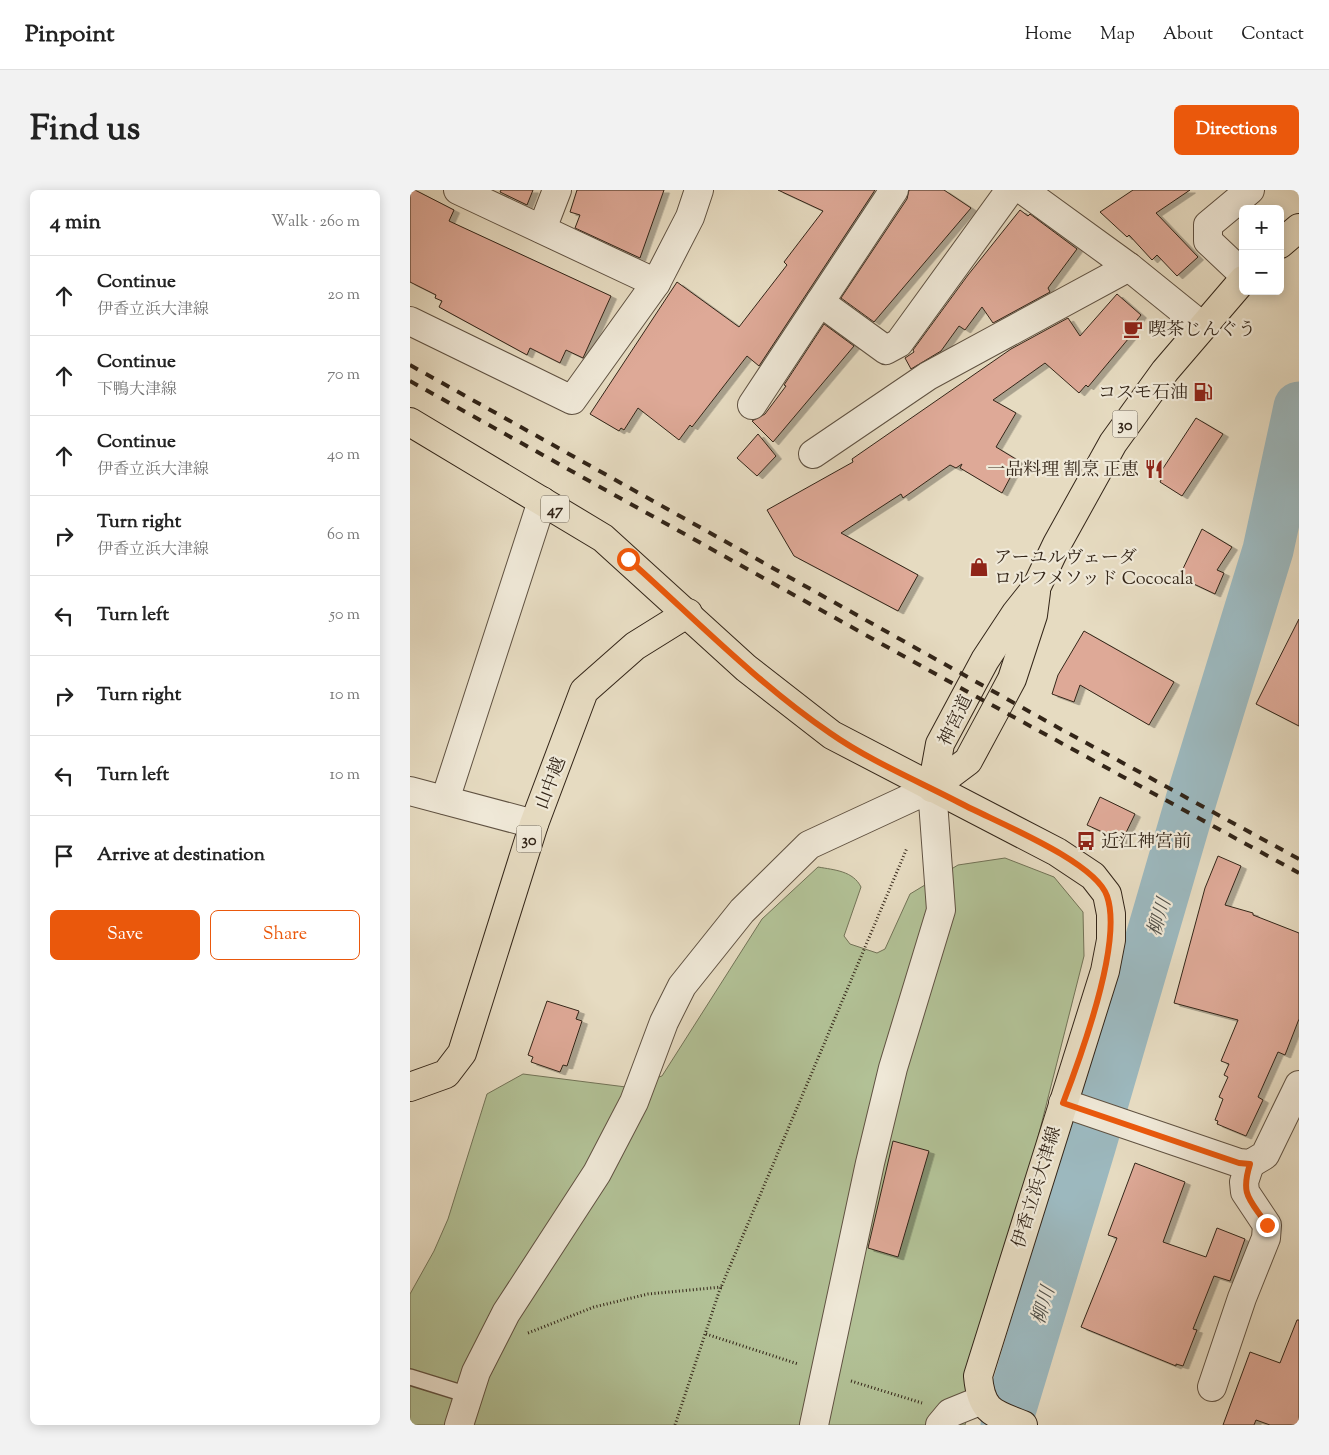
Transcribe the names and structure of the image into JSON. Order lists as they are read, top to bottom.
{
  "streets": {
    "main road": [
      "30",
      "47",
      "神宮道",
      "山中越",
      "伊香立浜大津線"
    ]
  },
  "crossings": [
    ["47", "山中越"],
    ["47", "伊香立浜大津線"],
    ["神宮道", "伊香立浜大津線"],
    ["山中越", "伊香立浜大津線"]
  ],
  "water": ["柳川"],
  "places": {
    "cafe": ["喫茶じんぐう"],
    "fuel station": ["コスモ石油"],
    "restaurant": ["一品料理 割烹 正恵"],
    "shop": ["アーユルヴェーダ ロルフメソッド Cococala"],
    "bus stop": ["近江神宮前"]
  },
  "page": {
    "header": "Pinpoint",
    "nav": [
      "Home",
      "Map",
      "About",
      "Contact"
    ],
    "title": "Find us",
    "buttons": [
      "Directions",
      ["Save", "Share"]
    ],
    "heading": ["4 min", "Walk · 260 m"],
    "map_buttons": ["+", "−"],
    "list": [
      ["Continue", "伊香立浜大津線", "20 m"],
      ["Continue", "下鴨大津線", "70 m"],
      ["Continue", "伊香立浜大津線", "40 m"],
      ["Turn right", "伊香立浜大津線", "60 m"],
      ["Turn left", "50 m"],
      ["Turn right", "10 m"],
      ["Turn left", "10 m"],
      "Arrive at destination"
    ]
  }
}
